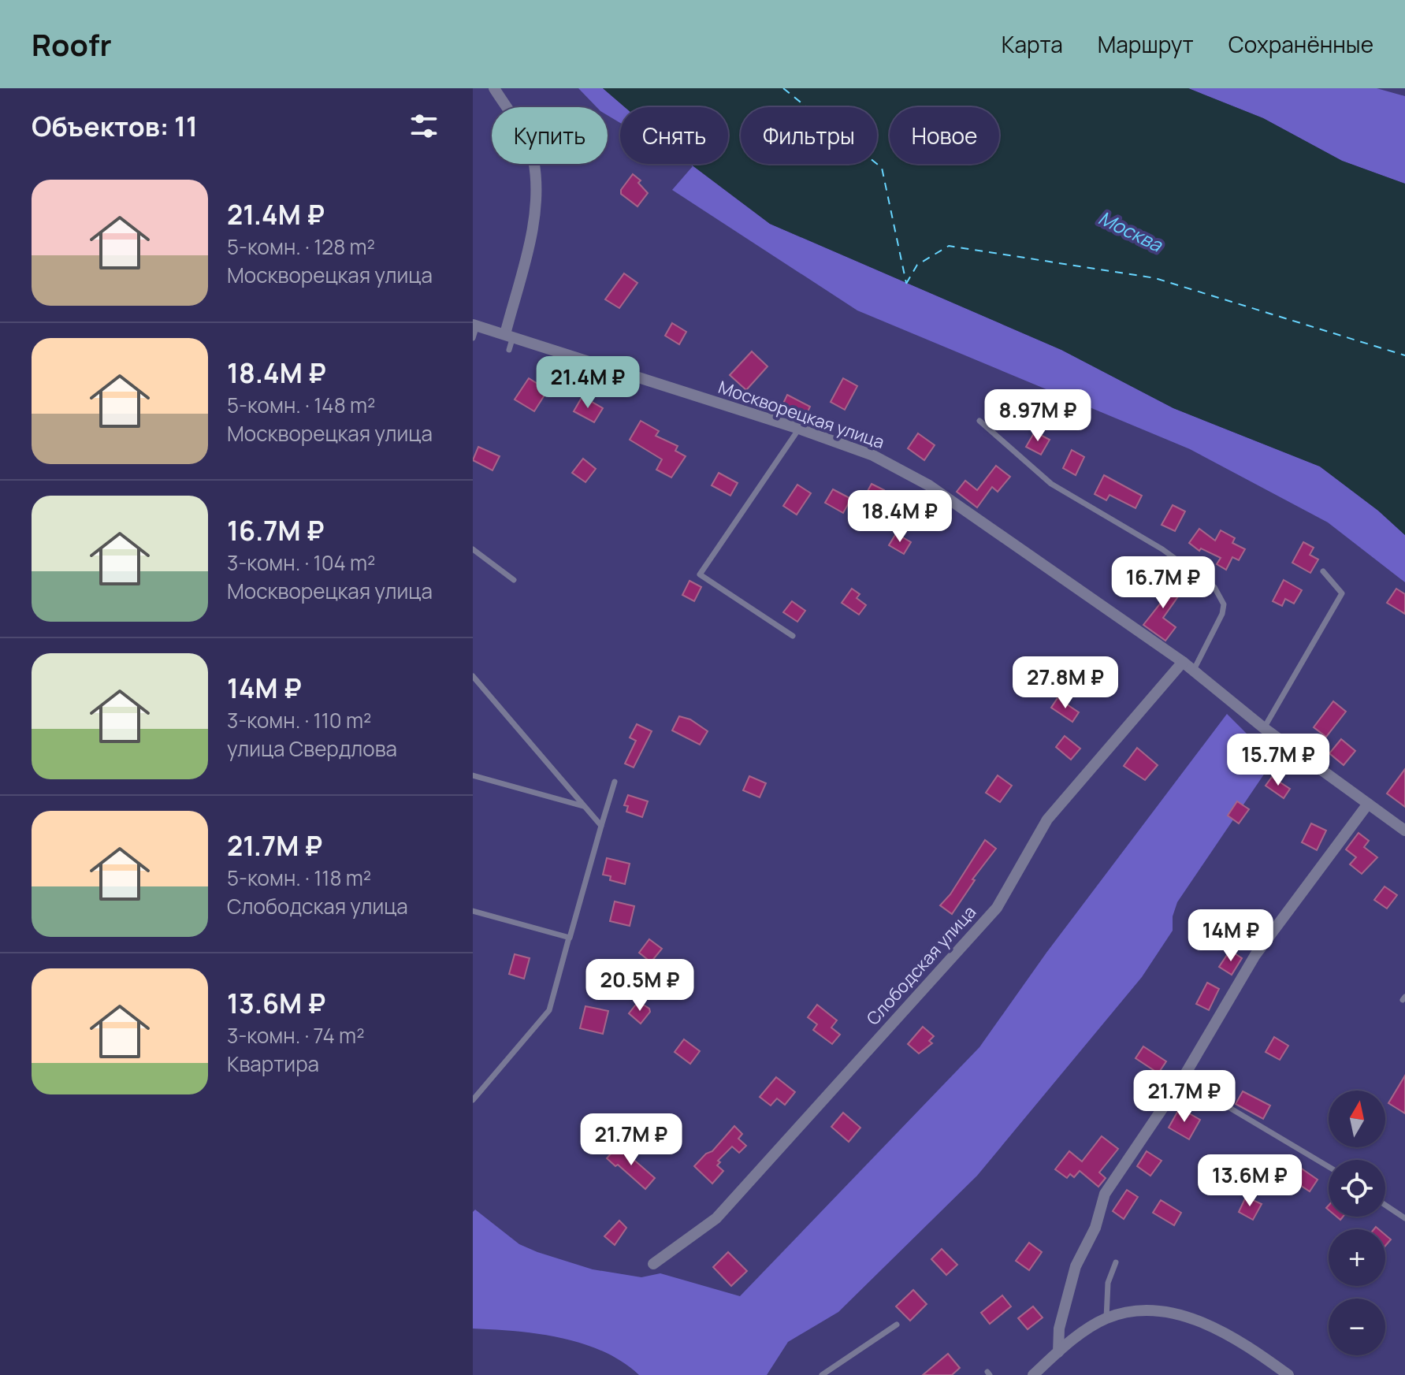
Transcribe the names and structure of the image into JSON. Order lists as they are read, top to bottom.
{
  "streets": {
    "street": ["Москворецкая улица", "Слободская улица"]
  },
  "crossings": [
    ["Москворецкая улица", "Слободская улица"]
  ],
  "water": ["Москва"],
  "north": "top",
  "page": {
    "header": "Roofr",
    "nav": ["Карта", "Маршрут", "Сохранённые"],
    "heading": "Объектов: 11",
    "chip": [
      "Купить",
      "Снять",
      "Фильтры",
      "Новое"
    ],
    "list": [
      {
        "name": "21.4M ₽",
        "note": "5-комн. · 128 m² · Москворецкая улица"
      },
      {
        "name": "18.4M ₽",
        "note": "5-комн. · 148 m² · Москворецкая улица"
      },
      {
        "name": "16.7M ₽",
        "note": "3-комн. · 104 m² · Москворецкая улица"
      },
      {
        "name": "14M ₽",
        "note": "3-комн. · 110 m² · улица Свердлова"
      },
      {
        "name": "21.7M ₽",
        "note": "5-комн. · 118 m² · Слободская улица"
      },
      {
        "name": "13.6M ₽",
        "note": "3-комн. · 74 m² · Квартира"
      }
    ],
    "price": [
      "21.4M ₽",
      "8.97M ₽",
      "18.4M ₽",
      "16.7M ₽",
      "27.8M ₽",
      "15.7M ₽",
      "14M ₽",
      "20.5M ₽",
      "21.7M ₽",
      "21.7M ₽",
      "13.6M ₽"
    ],
    "map_buttons": ["+", "−"]
  }
}
